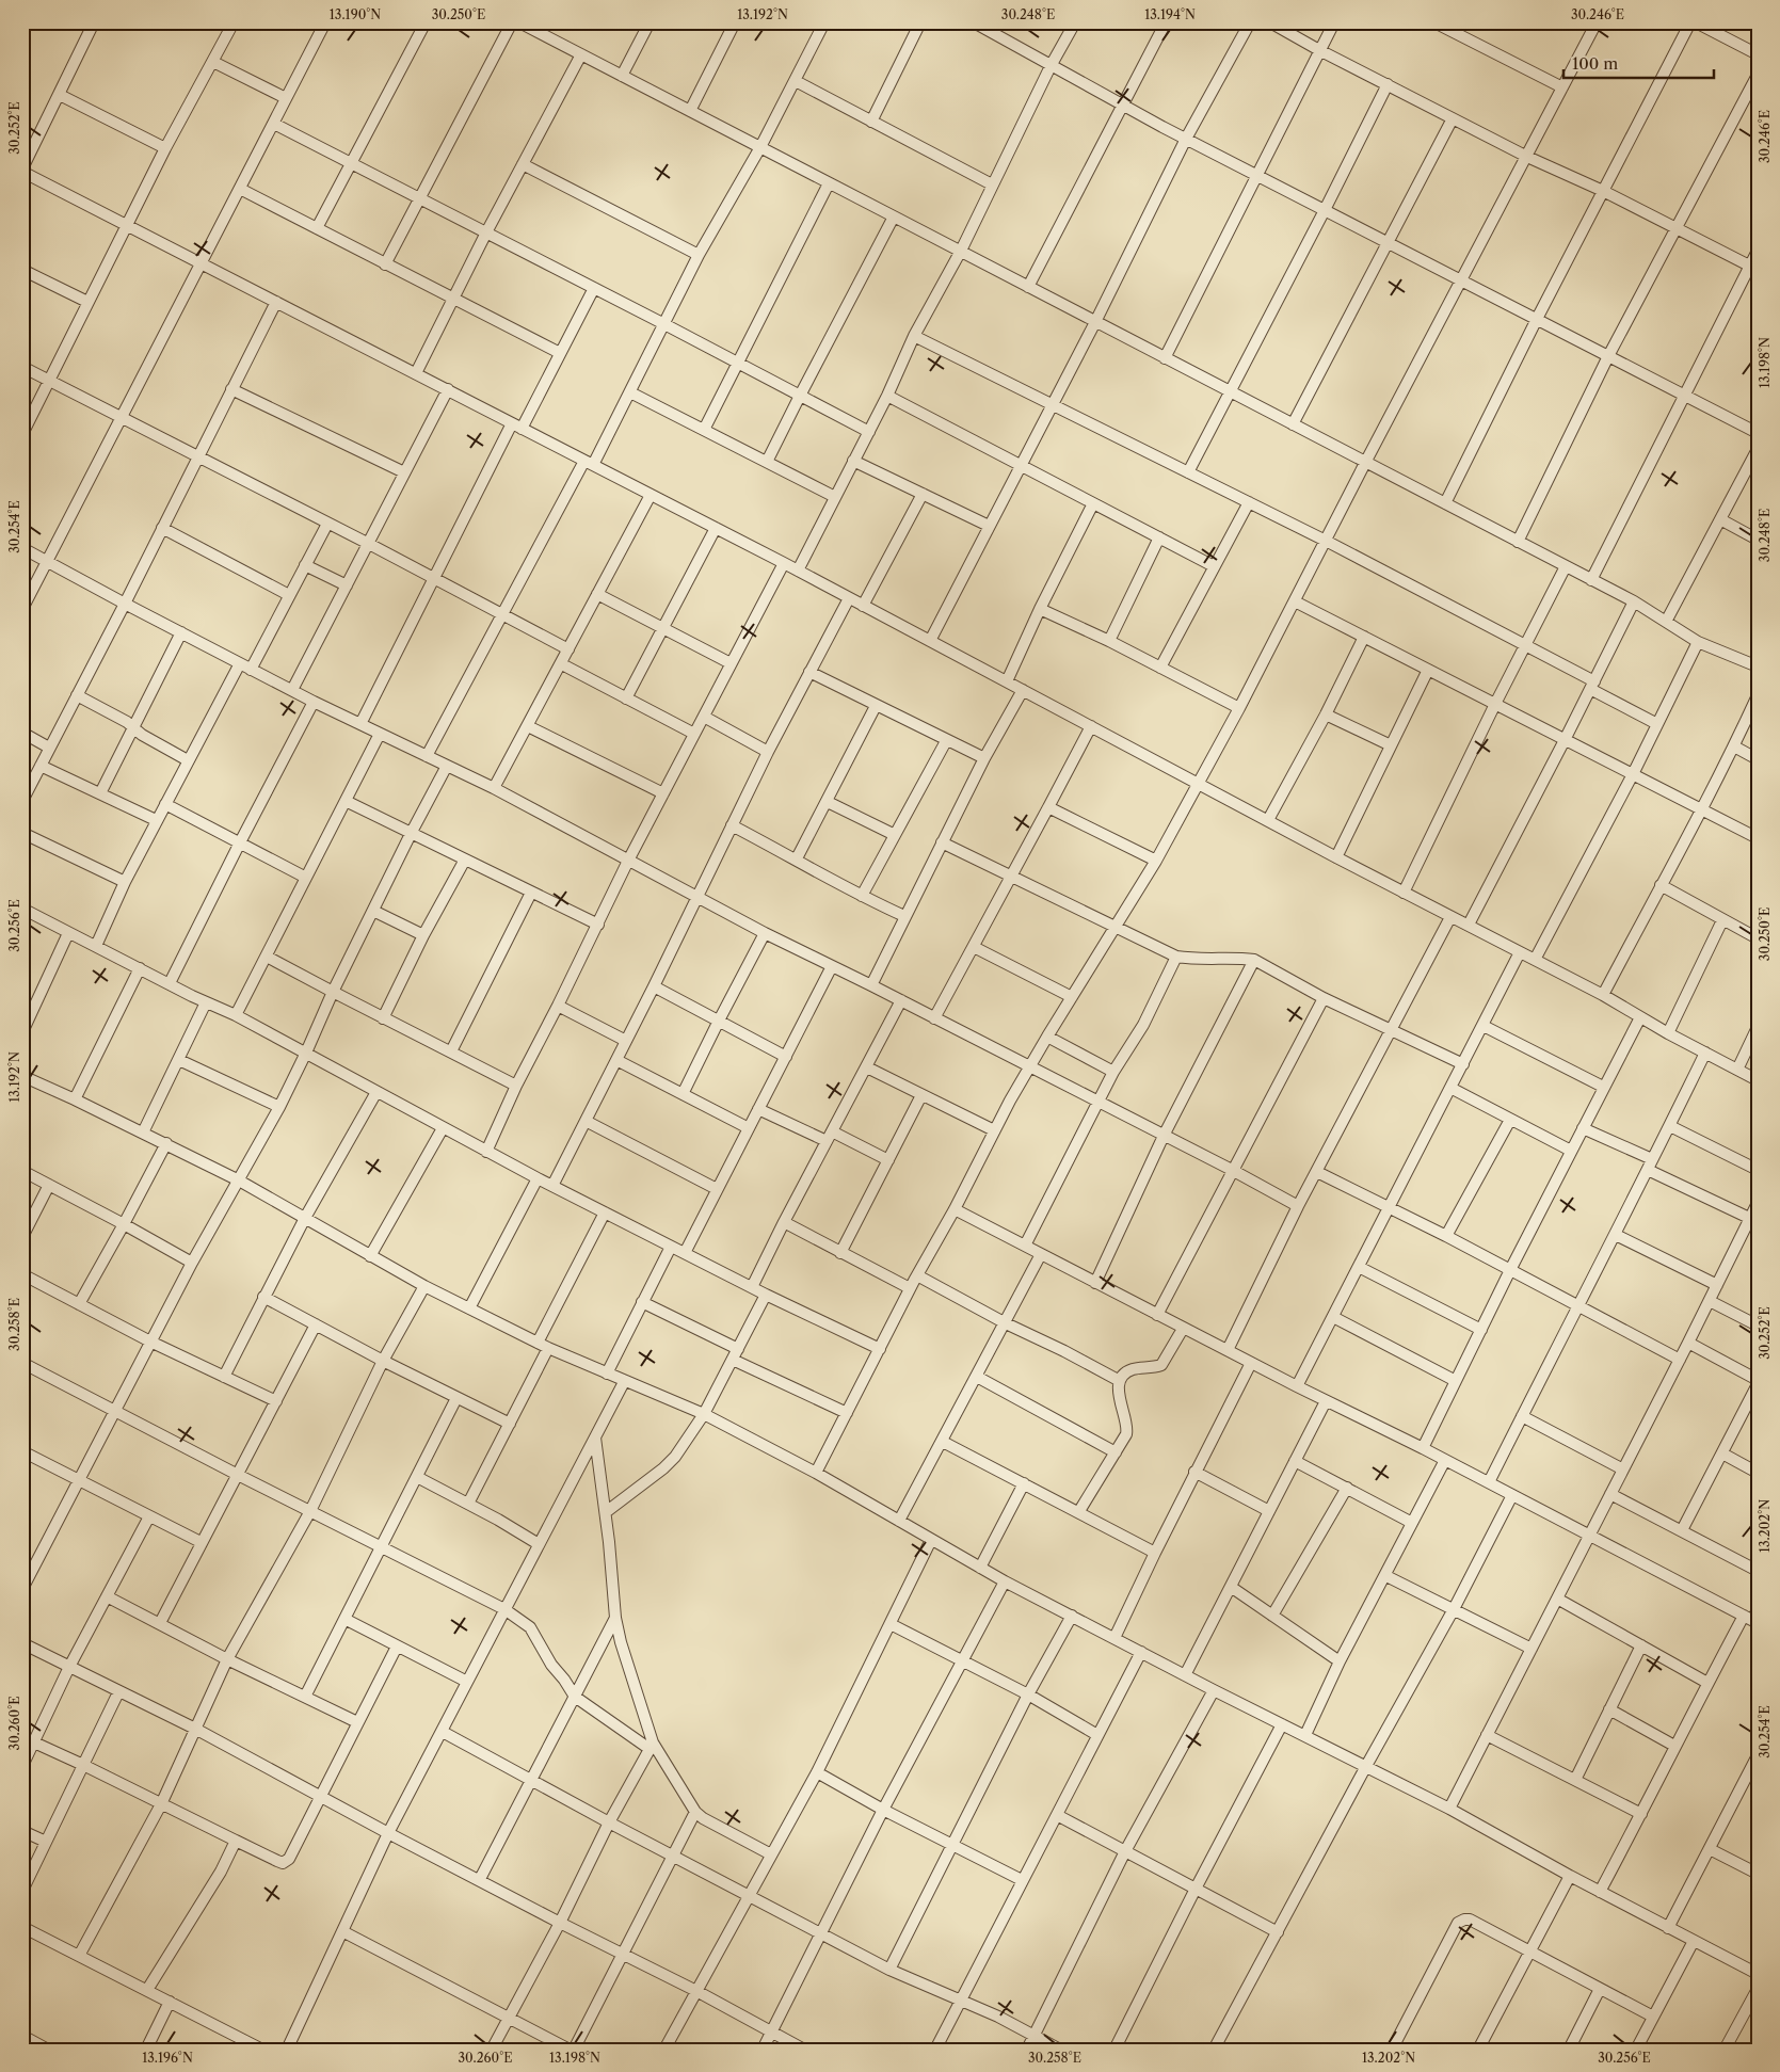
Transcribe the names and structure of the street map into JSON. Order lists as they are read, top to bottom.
{
  "scale_bar": "100 m",
  "coordinates": [
    "13.190°N",
    "30.250°E",
    "13.192°N",
    "30.248°E",
    "13.194°N",
    "30.246°E",
    "30.252°E",
    "13.198°N",
    "30.254°E",
    "30.256°E",
    "30.258°E",
    "13.202°N",
    "30.260°E",
    "13.196°N"
  ]
}
